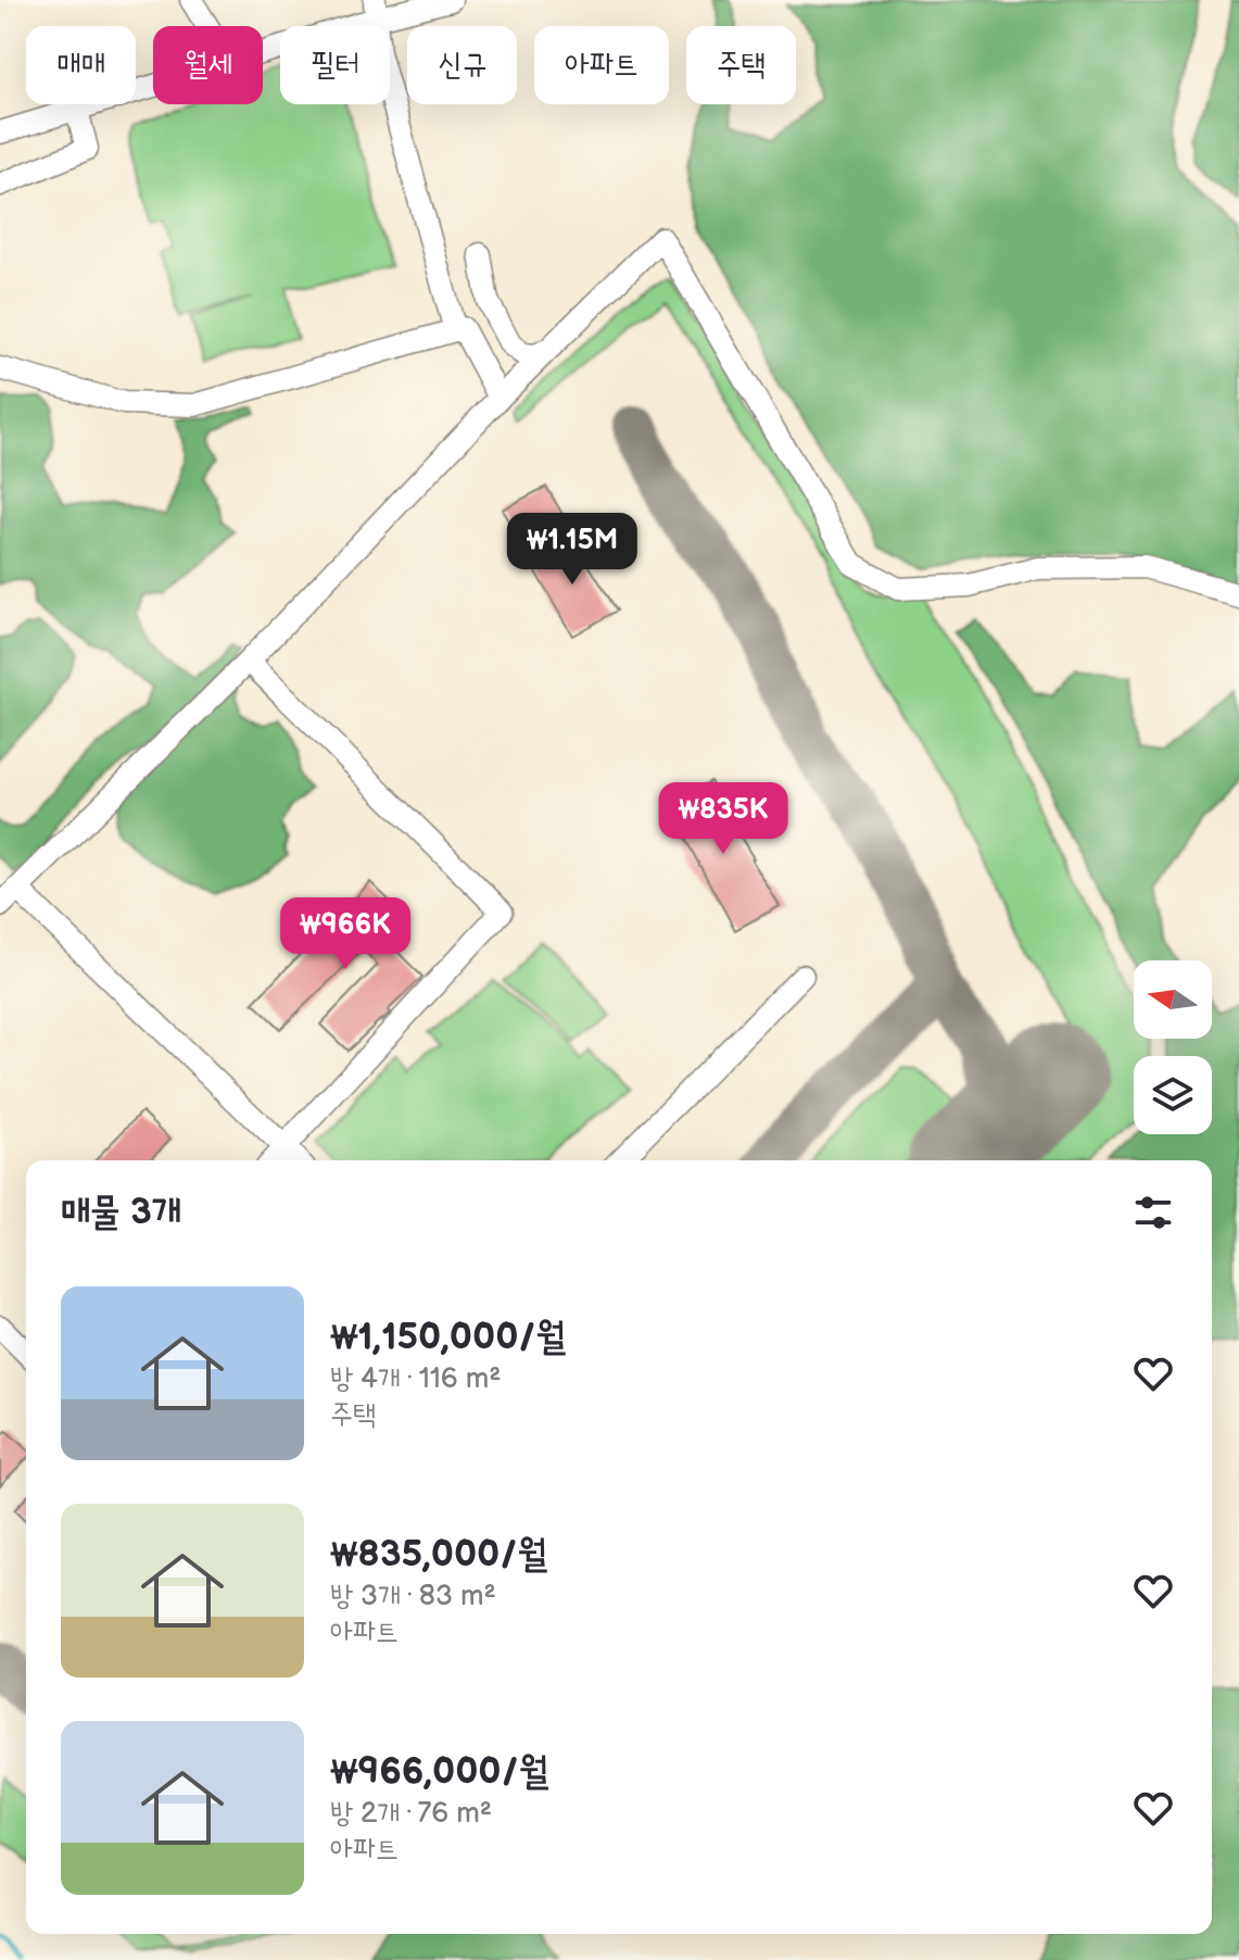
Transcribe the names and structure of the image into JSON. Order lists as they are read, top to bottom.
{
  "north": "left",
  "page": {
    "chip": [
      "매매",
      "월세",
      "필터",
      "신규",
      "아파트",
      "주택"
    ],
    "price": ["₩1.15M", "₩835K", "₩966K"],
    "heading": "매물 3개",
    "list": [
      {
        "name": "₩1,150,000/월",
        "note": "방 4개 · 116 m² · 주택"
      },
      {
        "name": "₩835,000/월",
        "note": "방 3개 · 83 m² · 아파트"
      },
      {
        "name": "₩966,000/월",
        "note": "방 2개 · 76 m² · 아파트"
      }
    ]
  }
}
